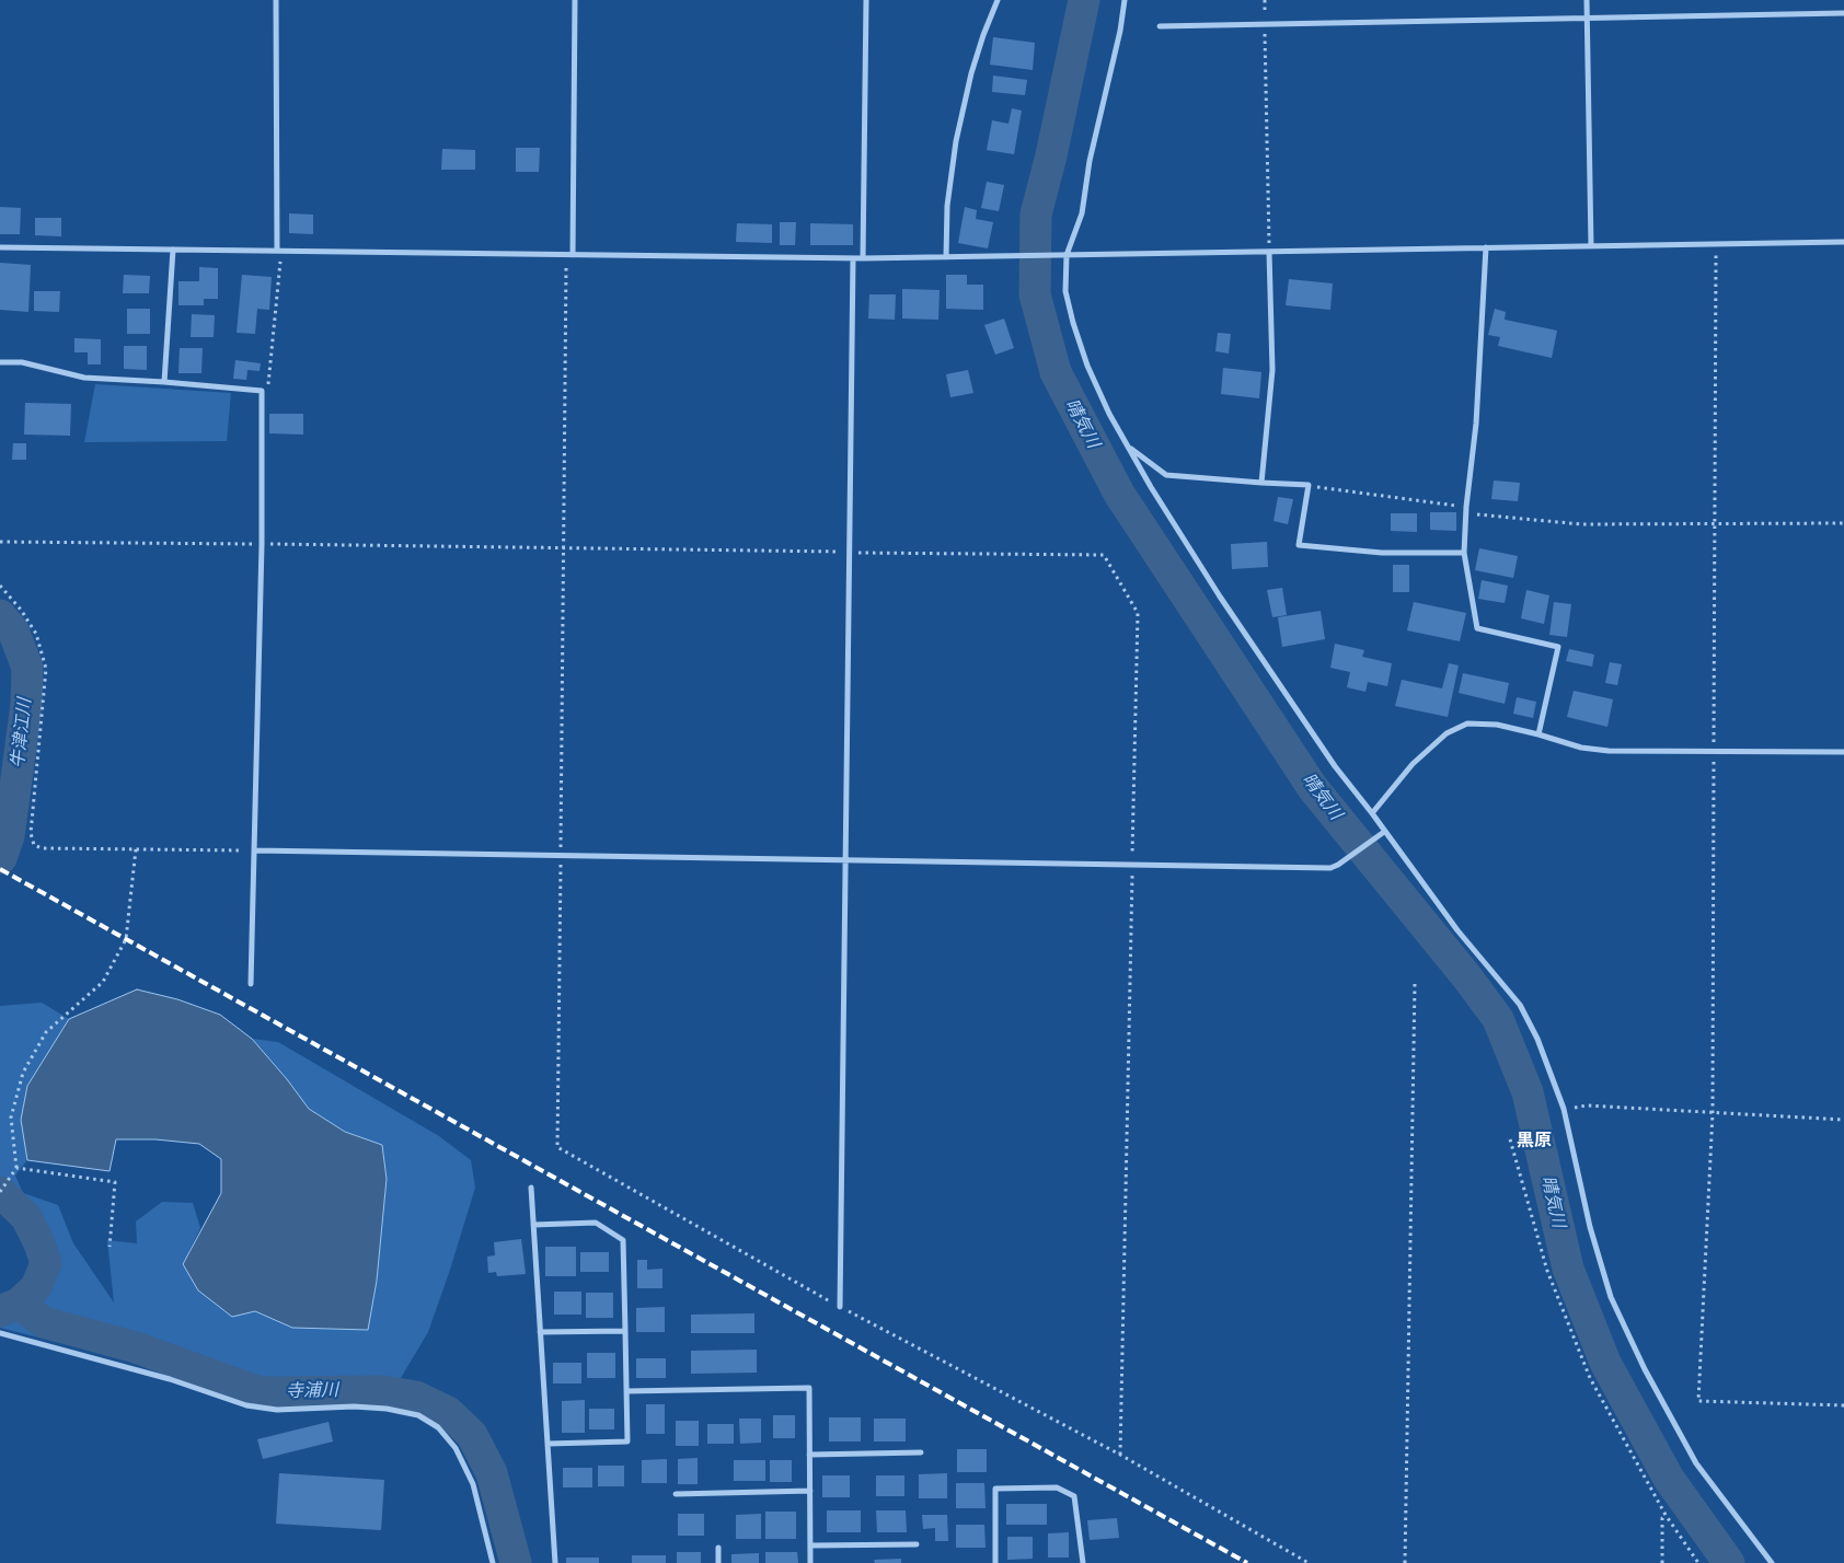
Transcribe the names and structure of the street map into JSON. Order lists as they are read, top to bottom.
{
  "districts": ["黒原"],
  "water": ["晴気川", "牛津江川", "寺浦川"]
}
